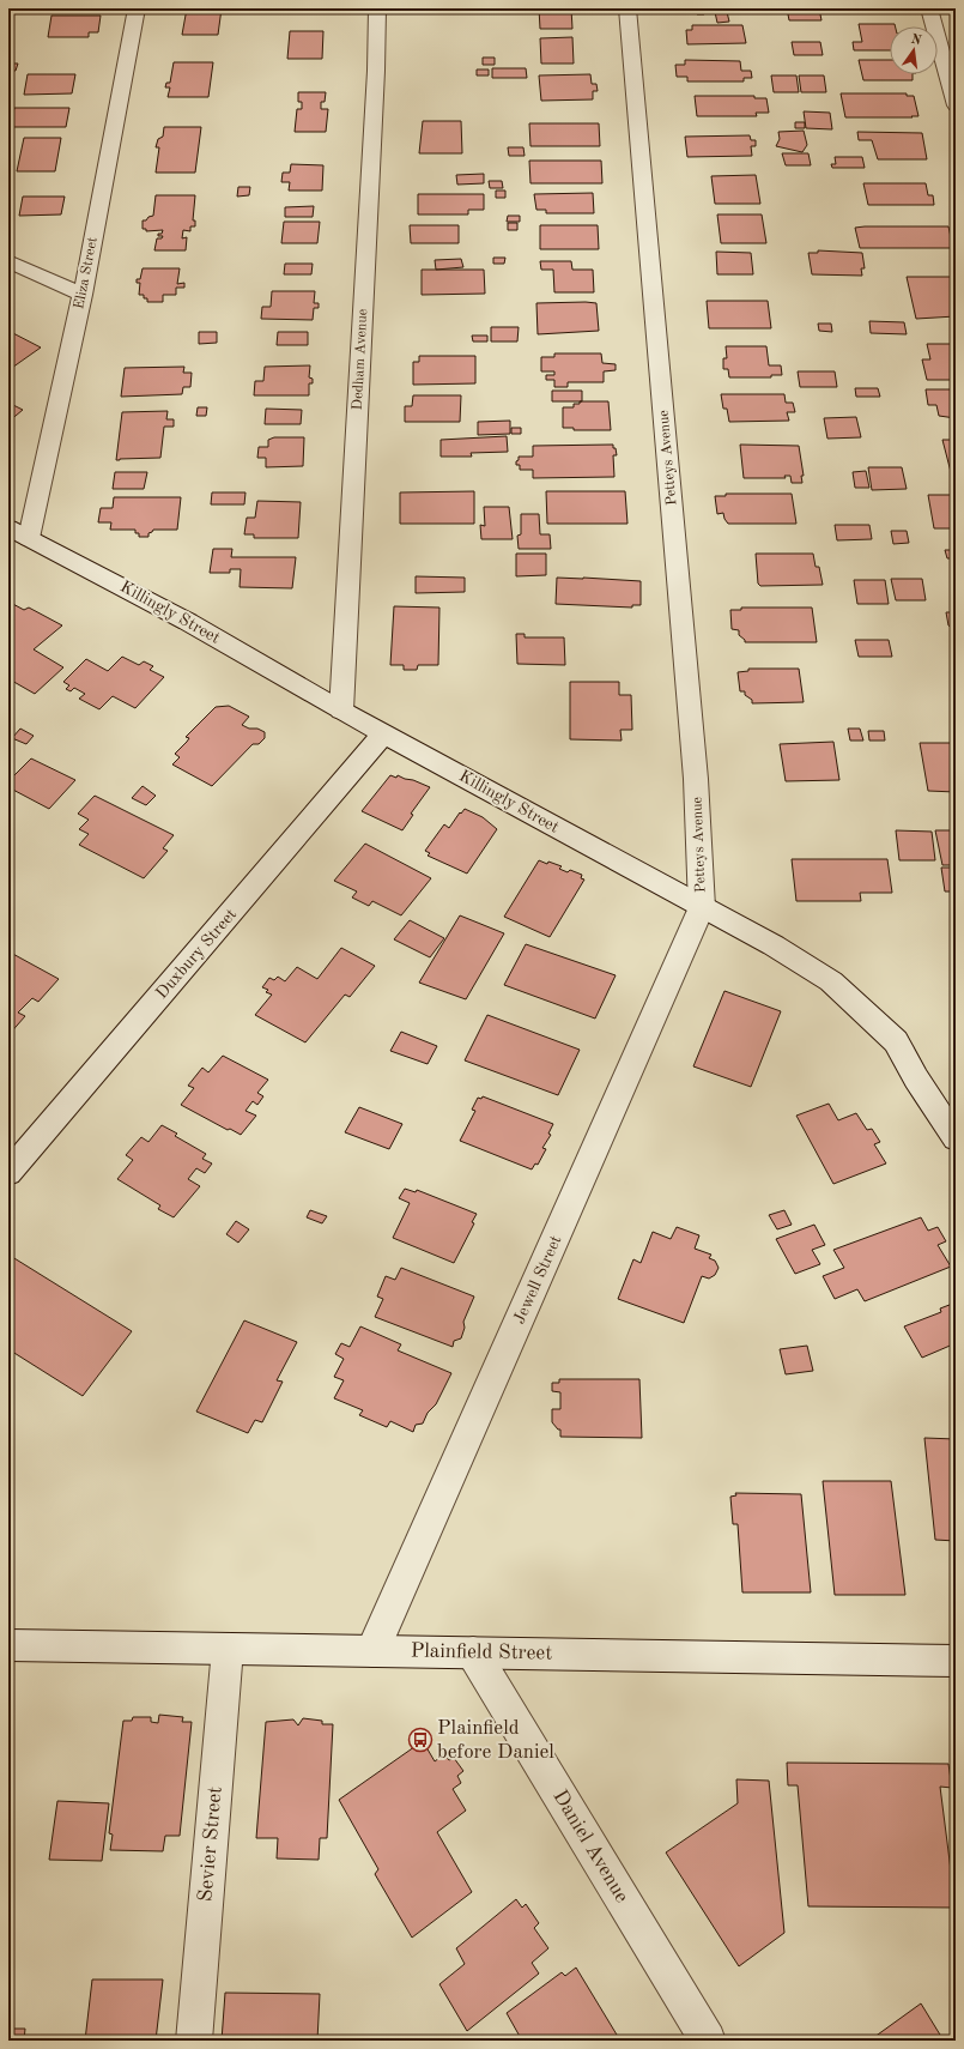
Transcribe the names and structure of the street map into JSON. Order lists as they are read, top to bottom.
{
  "streets": {
    "street": [
      "Eliza Street",
      "Dedham Avenue",
      "Petteys Avenue",
      "Killingly Street",
      "Duxbury Street",
      "Jewell Street",
      "Plainfield Street",
      "Sevier Street",
      "Daniel Avenue"
    ]
  },
  "crossings": [
    ["Eliza Street", "Killingly Street"],
    ["Dedham Avenue", "Killingly Street"],
    ["Petteys Avenue", "Killingly Street"],
    ["Petteys Avenue", "Jewell Street"],
    ["Killingly Street", "Duxbury Street"],
    ["Killingly Street", "Jewell Street"],
    ["Jewell Street", "Plainfield Street"],
    ["Plainfield Street", "Sevier Street"],
    ["Plainfield Street", "Daniel Avenue"]
  ],
  "places": {
    "bus stop": ["Plainfield before Daniel"]
  },
  "north": "top"
}
